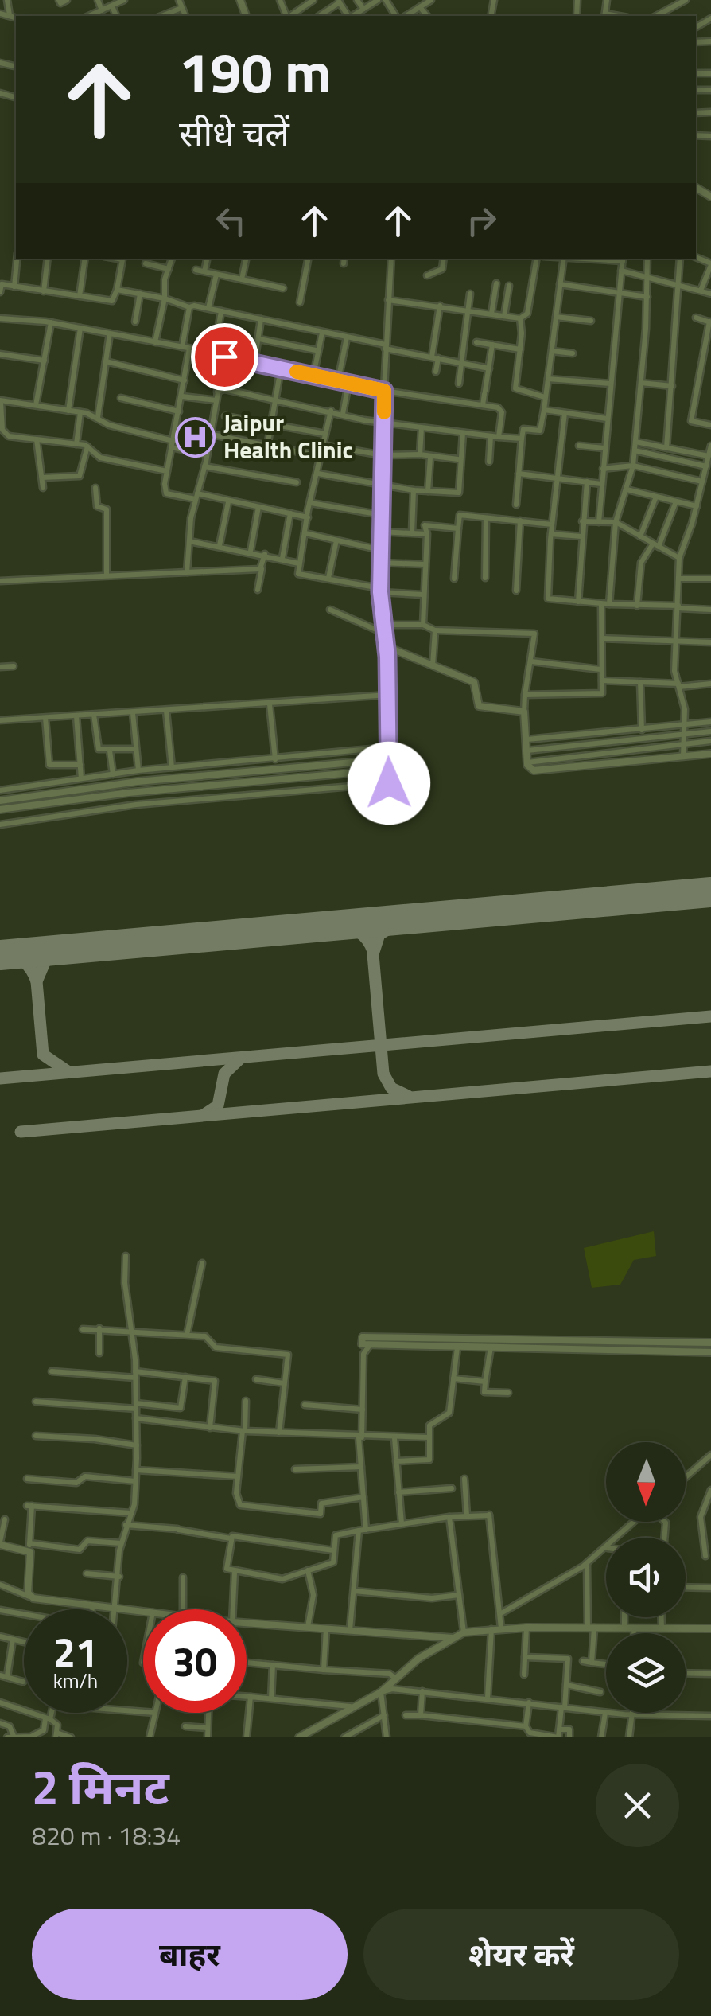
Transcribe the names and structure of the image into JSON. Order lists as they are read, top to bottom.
{
  "places": {
    "hospital": ["Jaipur Health Clinic"]
  },
  "north": "bottom",
  "page": {
    "turn": ["190 m", "सीधे चलें"],
    "speed": "21 km/h",
    "limit": "30",
    "heading": ["2 मिनट", "820 m · 18:34"],
    "buttons": ["बाहर", "शेयर करें"]
  }
}
